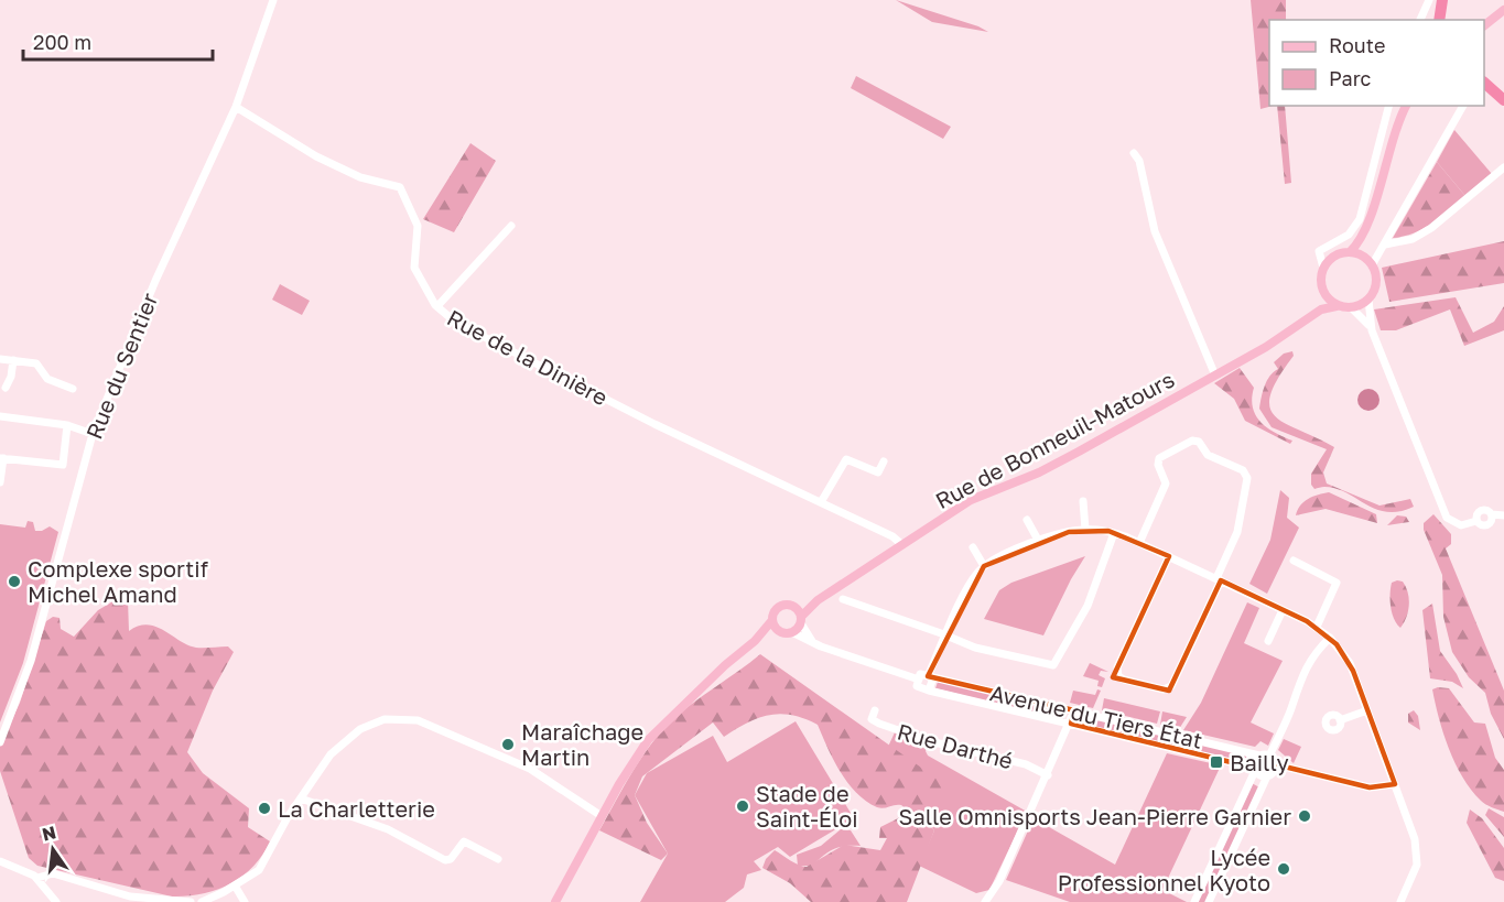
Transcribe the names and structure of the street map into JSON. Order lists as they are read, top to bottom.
{
  "streets": {
    "main road": ["Rue de Bonneuil-Matours"],
    "street": [
      "Rue de la Dinière",
      "Rue du Sentier",
      "Avenue du Tiers État",
      "Rue Darthé"
    ]
  },
  "crossings": [
    ["Rue de la Dinière", "Rue du Sentier"],
    ["Rue de la Dinière", "Rue de Bonneuil-Matours"]
  ],
  "places": {
    "other": [
      "Complexe sportif Michel Amand",
      "Maraîchage Martin",
      "Stade de Saint-Éloi",
      "La Charletterie",
      "Salle Omnisports Jean-Pierre Garnier",
      "Lycée Professionnel Kyoto"
    ],
    "transit": ["Bailly"]
  },
  "legend": ["Route", "Parc"],
  "scale_bar": "200 m",
  "north": "top"
}
